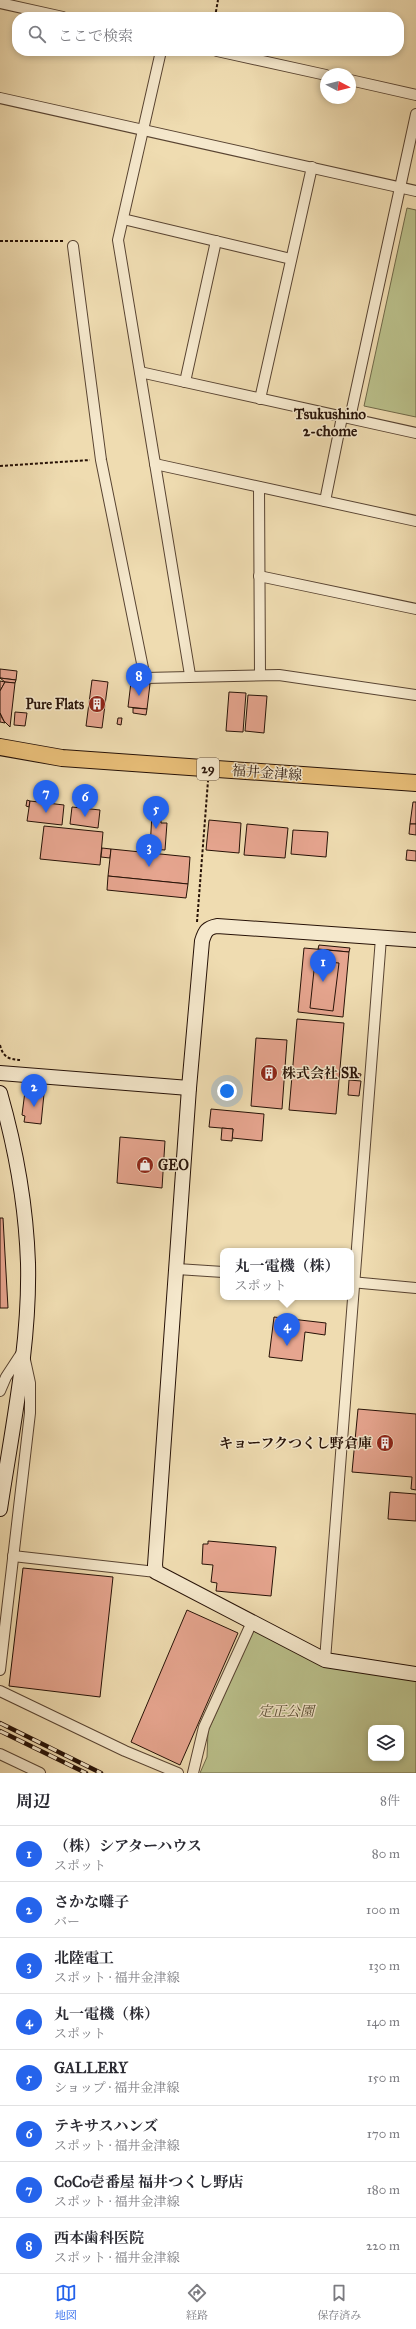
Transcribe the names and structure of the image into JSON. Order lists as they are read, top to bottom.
{
  "streets": {
    "main road": ["29", "福井金津線"]
  },
  "districts": ["Tsukushino 2-chome"],
  "parks": ["定正公園"],
  "places": {
    "building": ["Pure Flats", "株式会社 SR", "キョーフクつくし野倉庫"],
    "shop": ["GEO"]
  },
  "north": "right",
  "page": {
    "search": "ここで検索",
    "pins": [
      "8",
      "7",
      "6",
      "5",
      "3",
      "1",
      "2",
      "4"
    ],
    "popup": ["丸一電機（株）", "スポット"],
    "heading": ["周辺", "8件"],
    "list": [
      {
        "mark": "1",
        "name": "（株）シアターハウス",
        "note": "スポット",
        "value": "80 m"
      },
      {
        "mark": "2",
        "name": "さかな囃子",
        "note": "バー",
        "value": "100 m"
      },
      {
        "mark": "3",
        "name": "北陸電工",
        "note": "スポット · 福井金津線",
        "value": "130 m"
      },
      {
        "mark": "4",
        "name": "丸一電機（株）",
        "note": "スポット",
        "value": "140 m"
      },
      {
        "mark": "5",
        "name": "GALLERY",
        "note": "ショップ · 福井金津線",
        "value": "150 m"
      },
      {
        "mark": "6",
        "name": "テキサスハンズ",
        "note": "スポット · 福井金津線",
        "value": "170 m"
      },
      {
        "mark": "7",
        "name": "CoCo壱番屋 福井つくし野店",
        "note": "スポット · 福井金津線",
        "value": "180 m"
      },
      {
        "mark": "8",
        "name": "西本歯科医院",
        "note": "スポット · 福井金津線",
        "value": "220 m"
      }
    ],
    "nav": ["地図", "経路", "保存済み"]
  }
}
